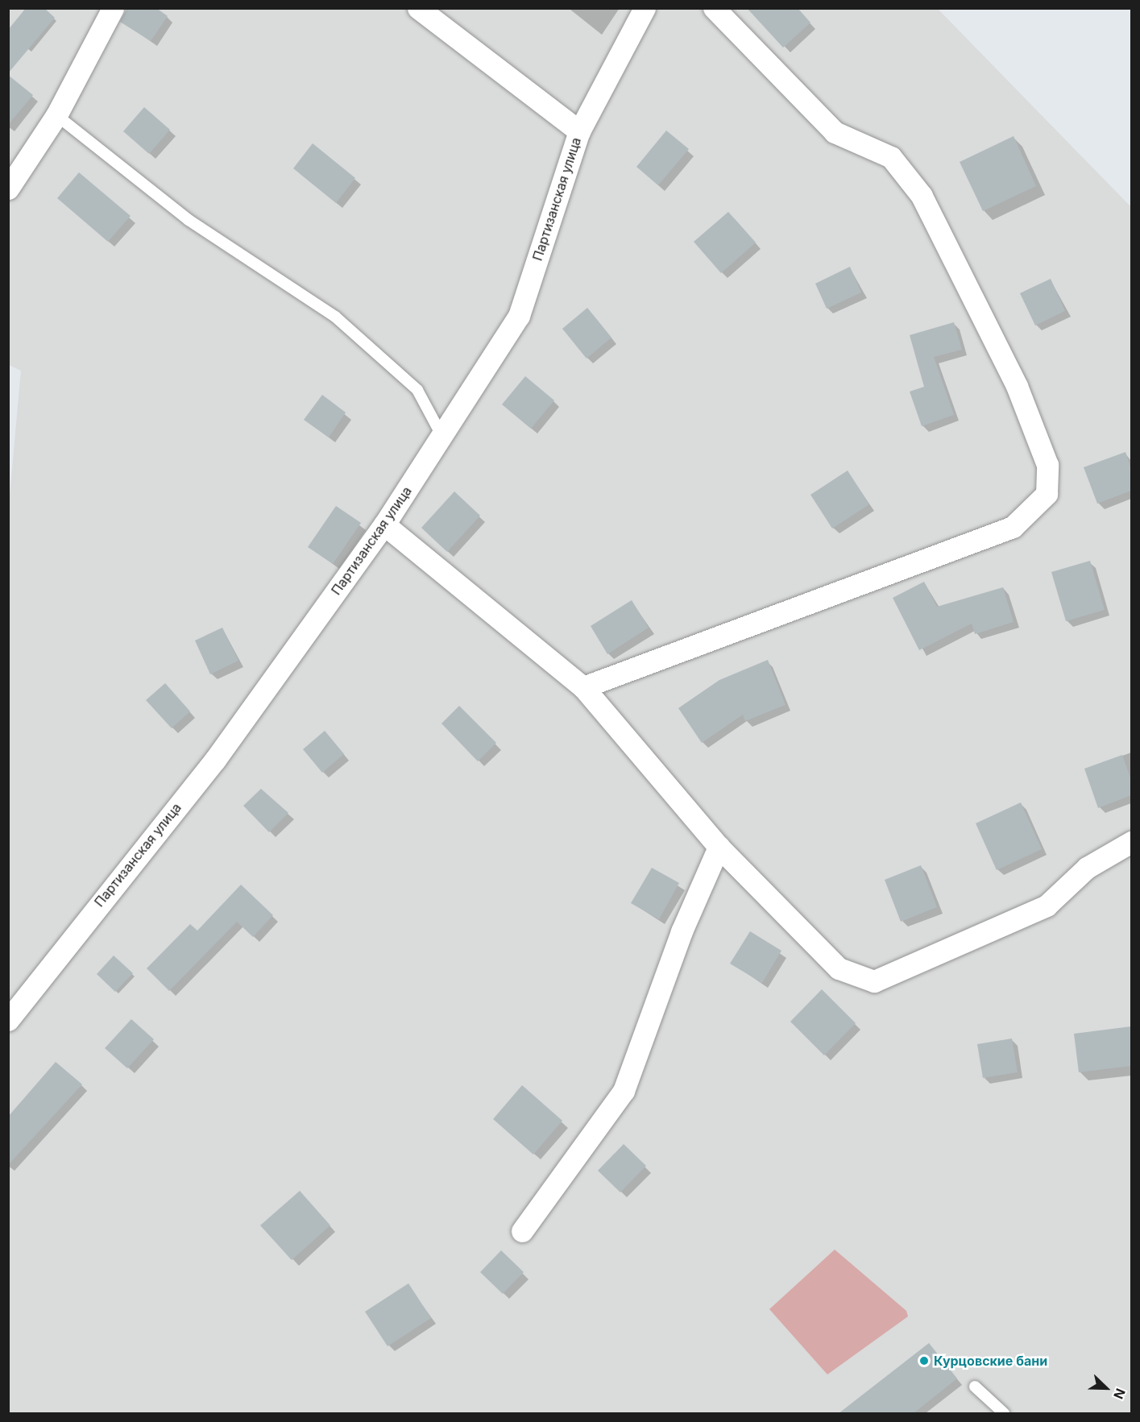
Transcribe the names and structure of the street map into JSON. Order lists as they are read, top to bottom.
{
  "streets": {
    "street": ["Партизанская улица"]
  },
  "places": ["Курцовские бани"],
  "north": "bottom right"
}
